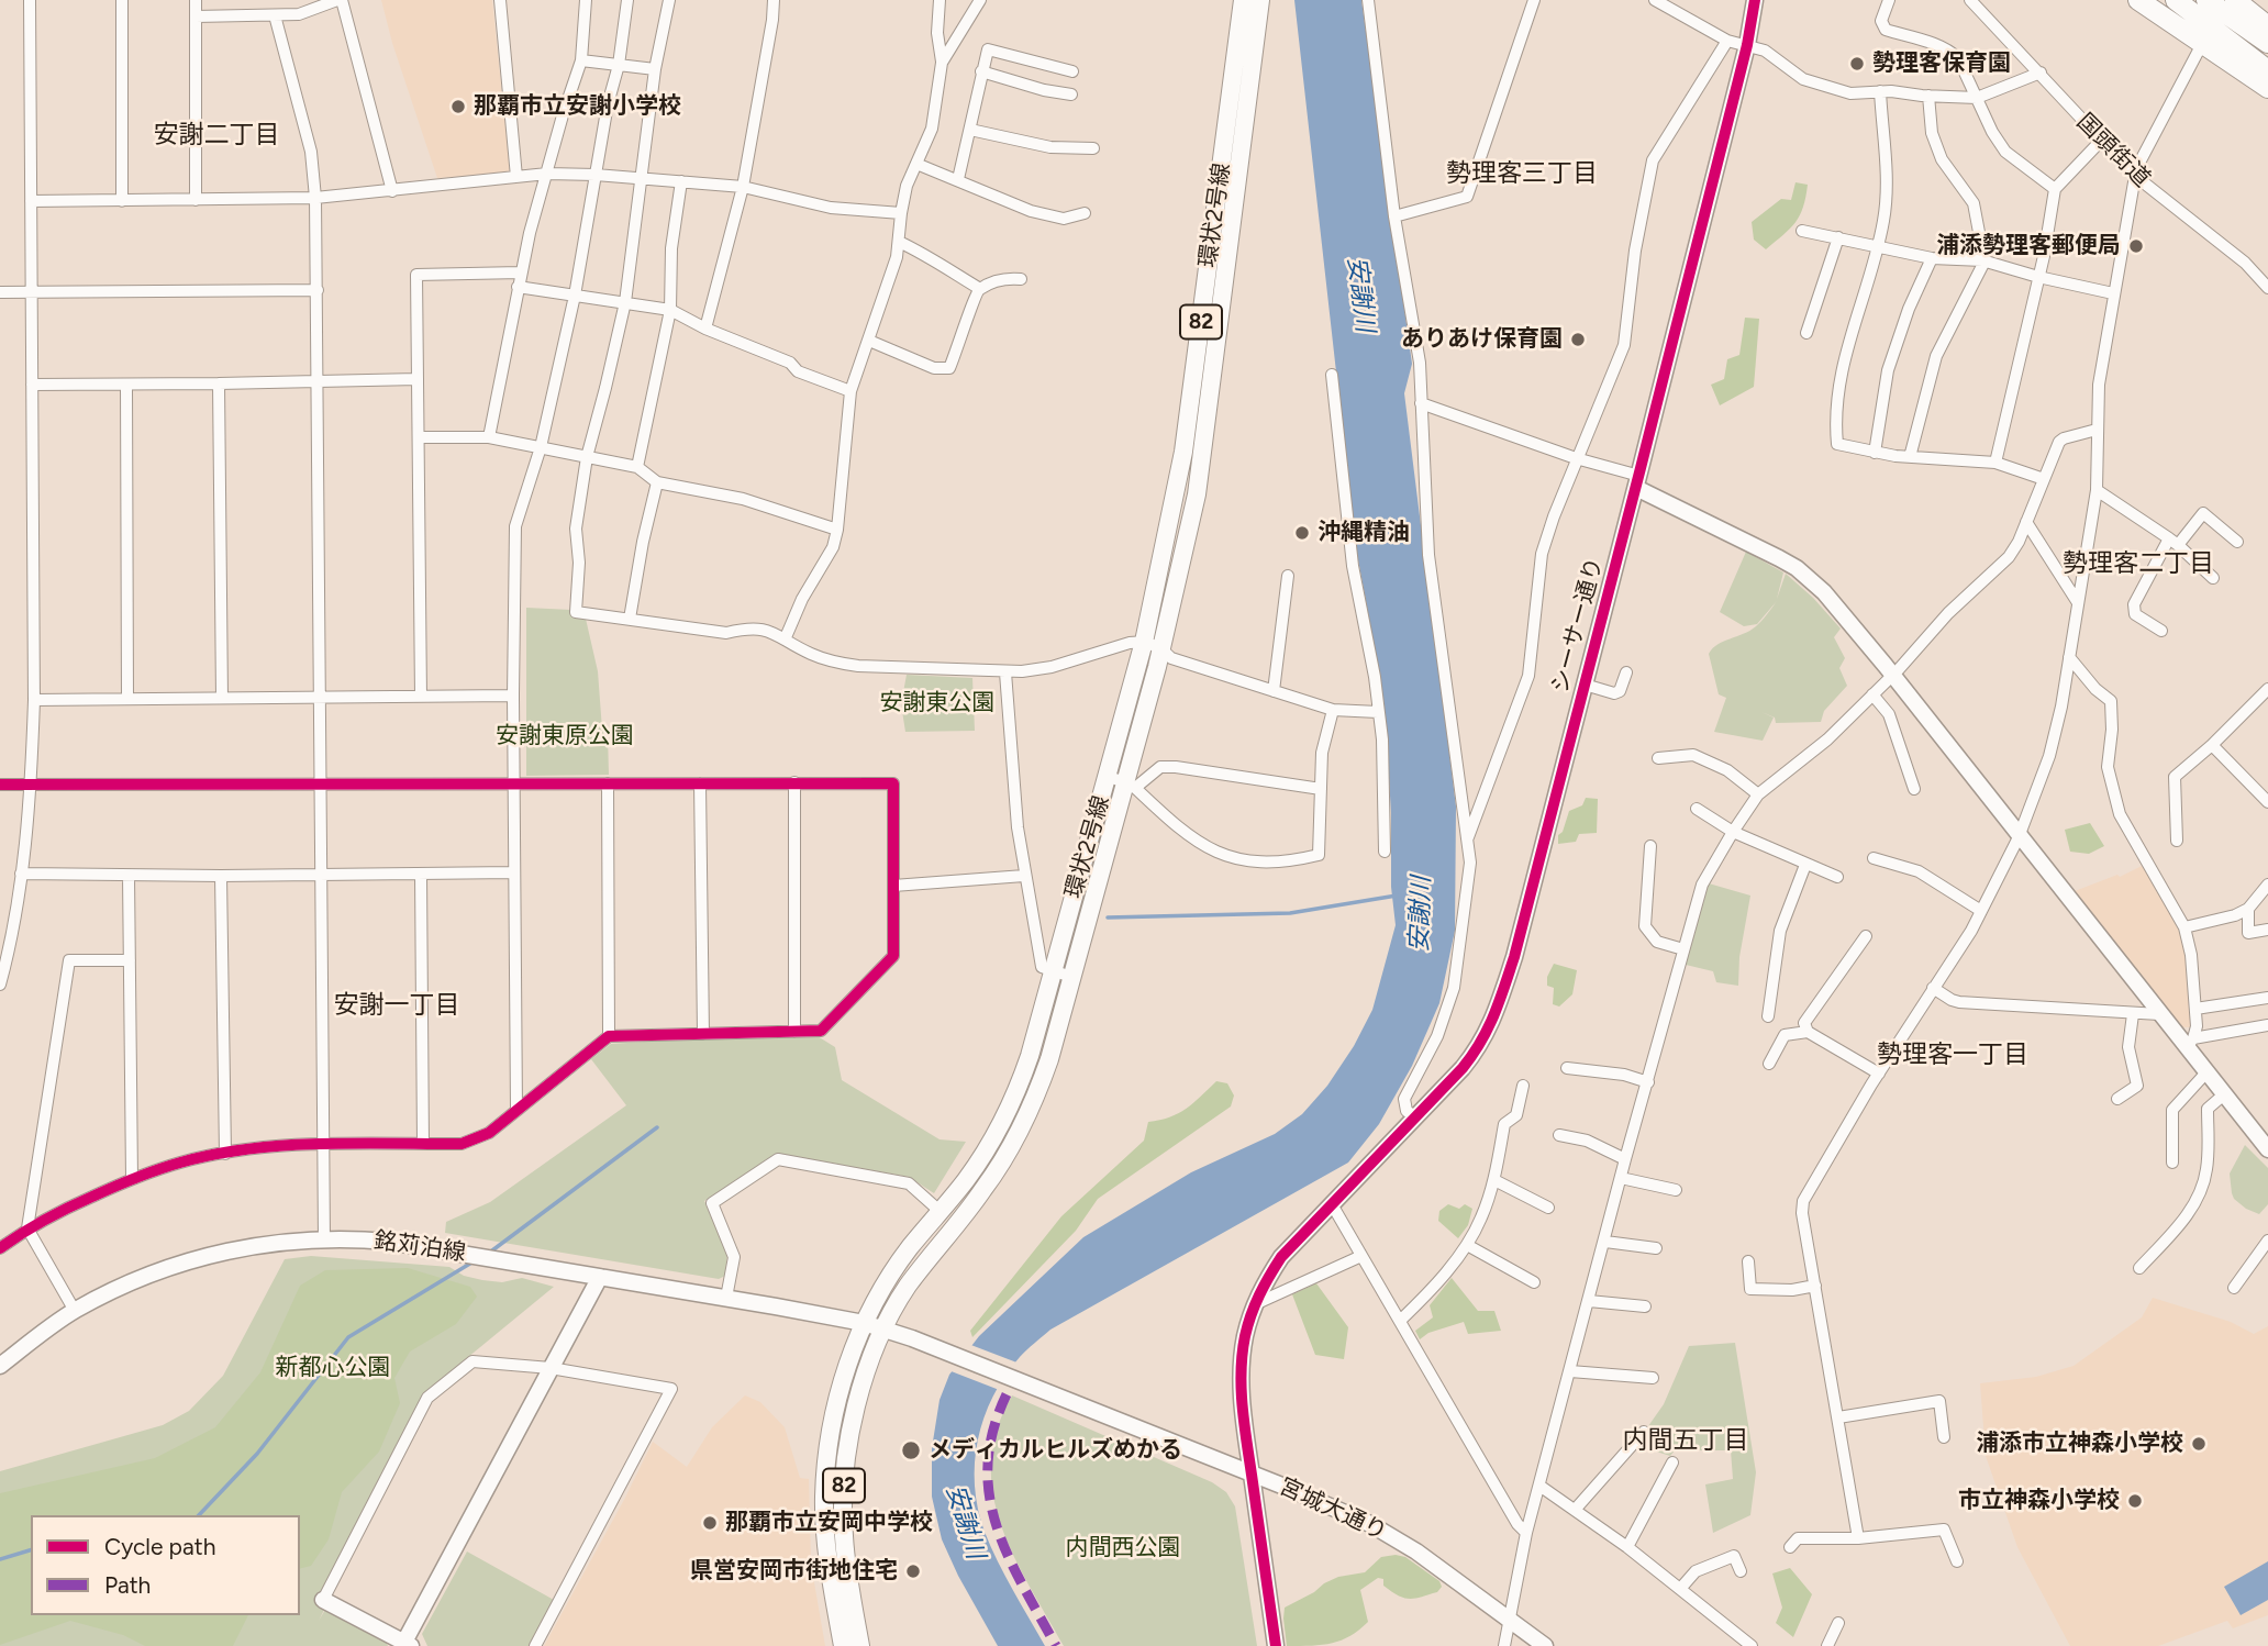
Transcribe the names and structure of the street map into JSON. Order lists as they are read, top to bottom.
{
  "streets": {
    "main road": ["環状2号線", "82"],
    "street": [
      "国頭街道",
      "シーサー通り",
      "銘苅泊線",
      "宮城大通り"
    ]
  },
  "crossings": [
    ["環状2号線", "銘苅泊線"],
    ["環状2号線", "宮城大通り"],
    ["シーサー通り", "宮城大通り"],
    ["銘苅泊線", "宮城大通り"]
  ],
  "districts": [
    "安謝二丁目",
    "勢理客三丁目",
    "勢理客二丁目",
    "安謝一丁目",
    "勢理客一丁目",
    "内間五丁目"
  ],
  "water": ["安謝川"],
  "parks": [
    "安謝東公園",
    "安謝東原公園",
    "新都心公園",
    "内間西公園"
  ],
  "places": [
    "勢理客保育園",
    "那覇市立安謝小学校",
    "浦添勢理客郵便局",
    "ありあけ保育園",
    "沖縄精油",
    "浦添市立神森小学校",
    "メディカルヒルズめかる",
    "市立神森小学校",
    "那覇市立安岡中学校",
    "県営安岡市街地住宅"
  ],
  "legend": ["Cycle path", "Path"]
}
